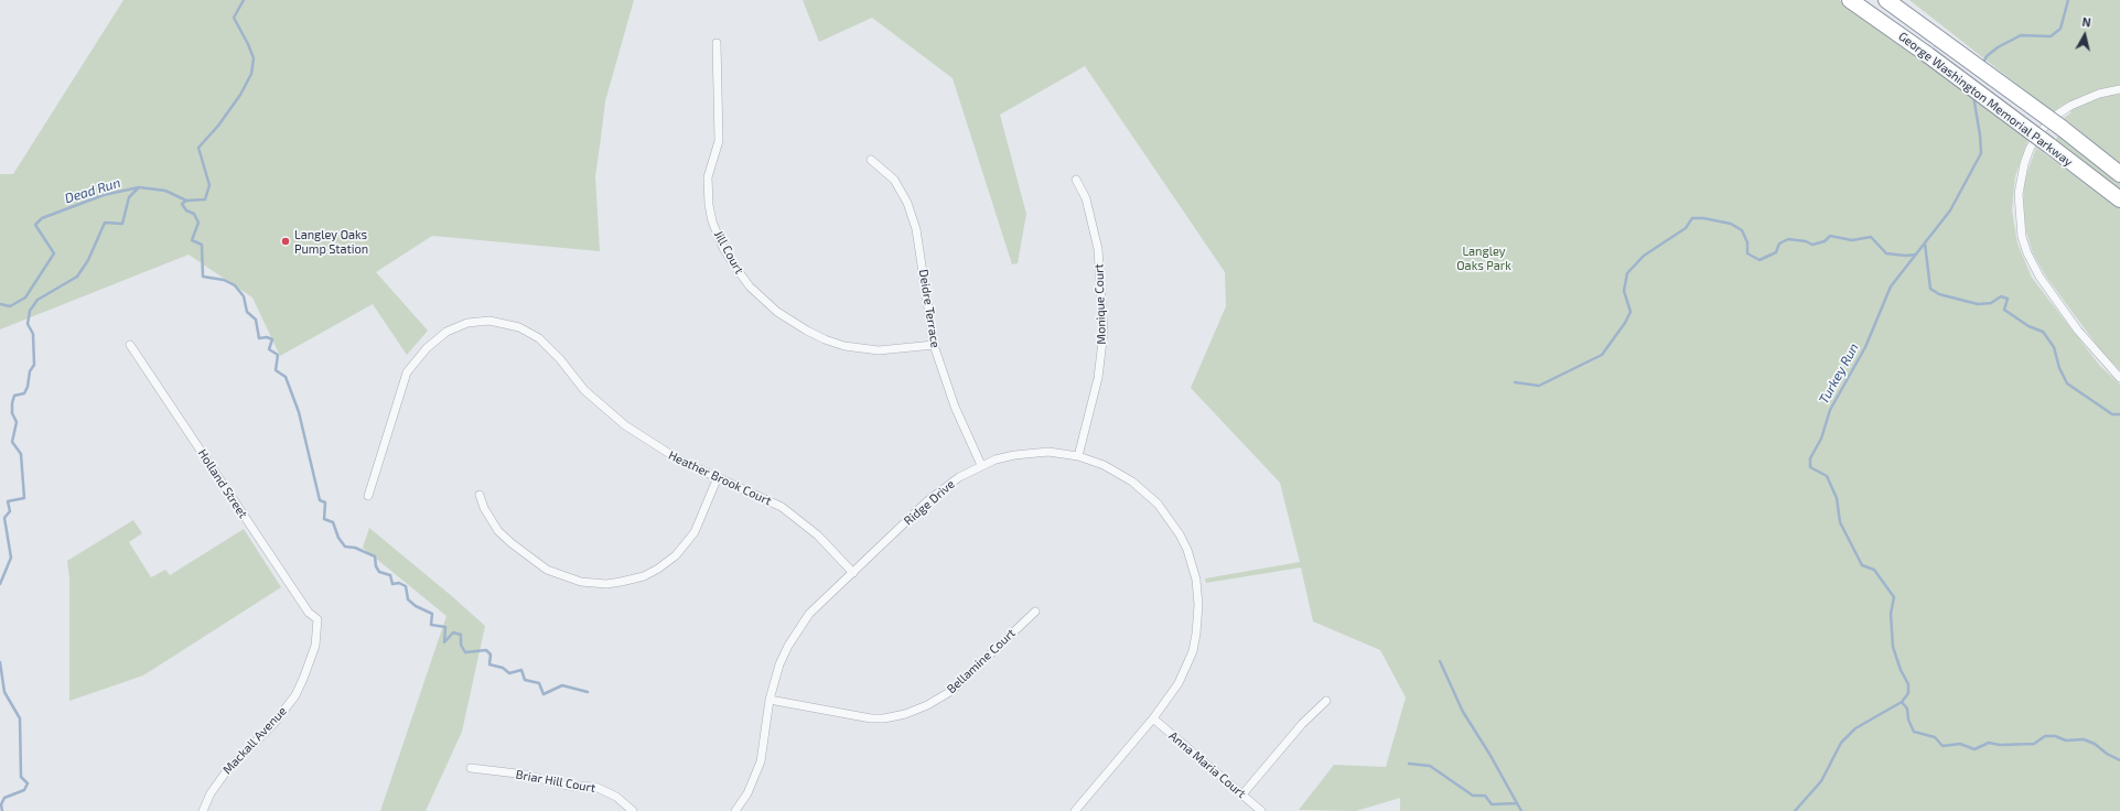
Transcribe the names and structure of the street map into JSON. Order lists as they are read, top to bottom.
{
  "streets": {
    "highway": ["George Washington Memorial Parkway"],
    "street": [
      "Jill Court",
      "Monique Court",
      "Deidre Terrace",
      "Heather Brook Court",
      "Holland Street",
      "Ridge Drive",
      "Bellamine Court",
      "Mackall Avenue",
      "Anna Maria Court",
      "Briar Hill Court"
    ]
  },
  "crossings": [
    ["Jill Court", "Deidre Terrace"],
    ["Monique Court", "Ridge Drive"],
    ["Deidre Terrace", "Ridge Drive"],
    ["Heather Brook Court", "Ridge Drive"],
    ["Holland Street", "Mackall Avenue"],
    ["Ridge Drive", "Bellamine Court"],
    ["Ridge Drive", "Anna Maria Court"]
  ],
  "water": ["Dead Run", "Turkey Run"],
  "parks": ["Langley Oaks Park"],
  "places": ["Langley Oaks Pump Station"],
  "north": "top"
}
